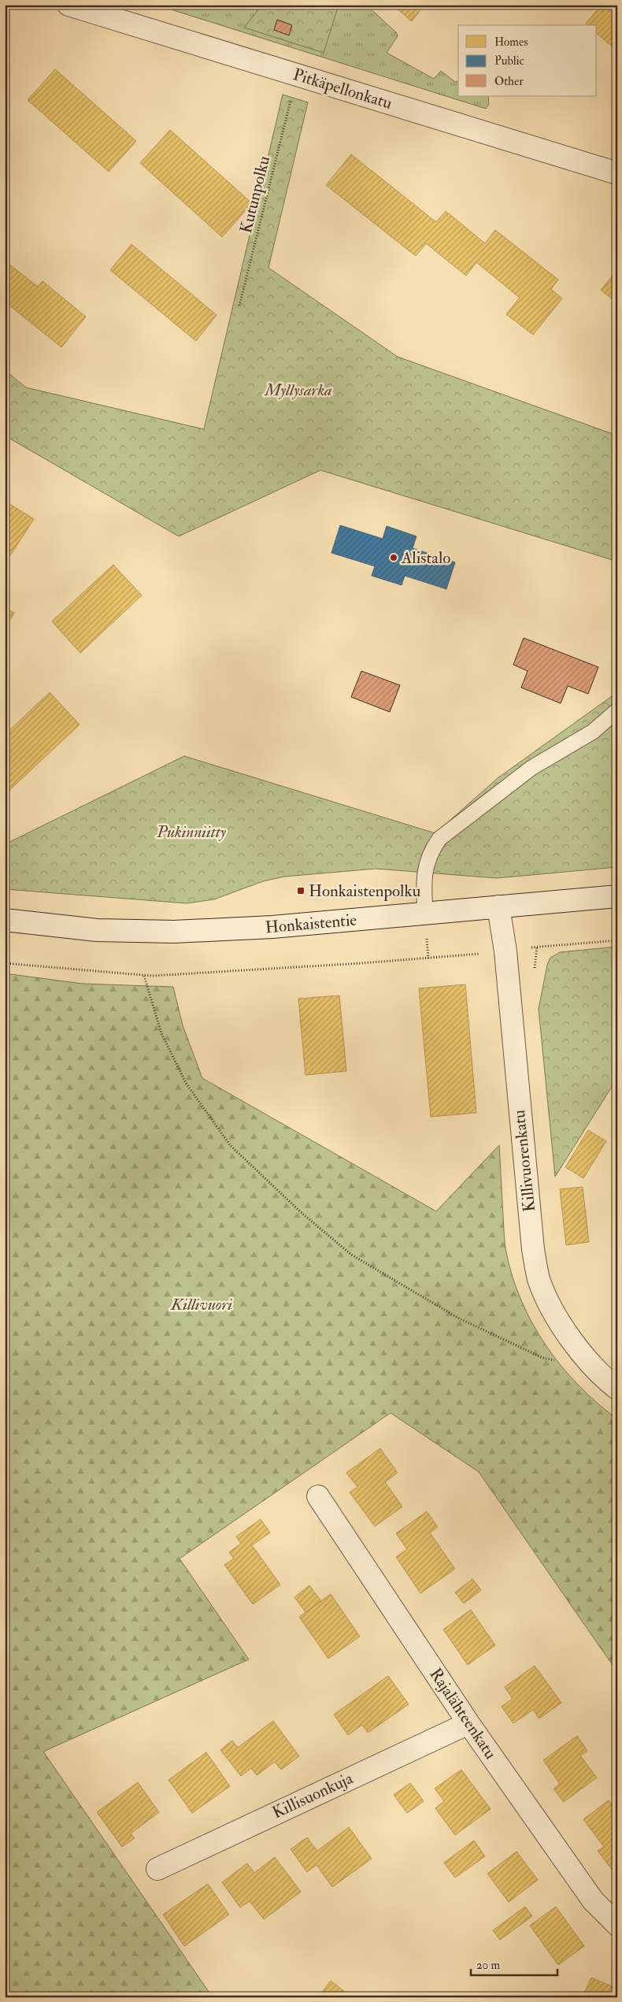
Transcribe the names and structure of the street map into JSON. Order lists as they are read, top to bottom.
{
  "streets": {
    "street": [
      "Pitkäpellonkatu",
      "Honkaistentie",
      "Killivuorenkatu",
      "Rajalähteenkatu",
      "Killisuonkuja"
    ],
    "path": ["Kutunpolku"]
  },
  "crossings": [
    ["Honkaistentie", "Killivuorenkatu"],
    ["Rajalähteenkatu", "Killisuonkuja"]
  ],
  "parks": ["Myllysarka", "Pukinniitty", "Killivuori"],
  "places": {
    "other": ["Alistalo"],
    "transit": ["Honkaistenpolku"]
  },
  "legend": ["Homes", "Public", "Other"],
  "scale_bar": "20 m"
}
